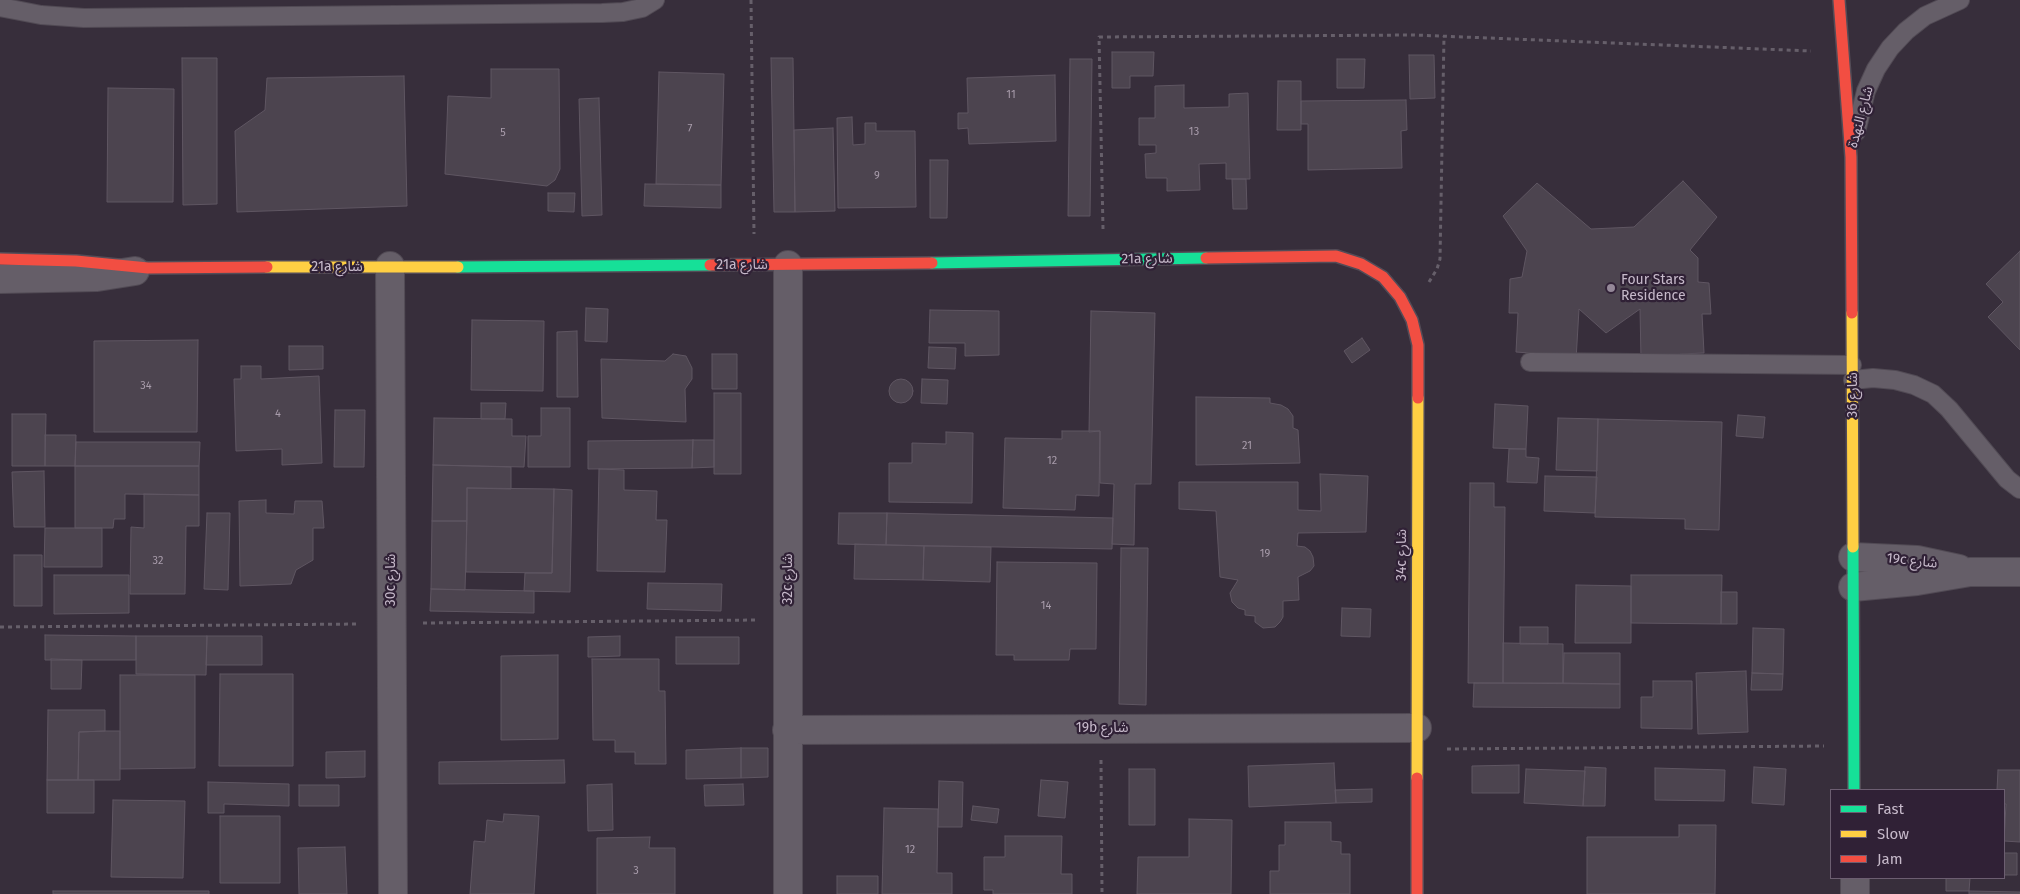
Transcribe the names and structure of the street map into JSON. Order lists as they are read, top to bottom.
{
  "streets": {
    "street": [
      "21a شارع",
      "شارع 36",
      "34c شارع",
      "19c شارع",
      "32c شارع",
      "30c شارع",
      "19b شارع"
    ],
    "lane": ["شارع النهدة"]
  },
  "crossings": [
    ["شارع النهدة", "شارع 36"],
    ["21a شارع", "34c شارع"],
    ["21a شارع", "32c شارع"],
    ["21a شارع", "30c شارع"],
    ["شارع 36", "19c شارع"],
    ["34c شارع", "19b شارع"],
    ["32c شارع", "19b شارع"]
  ],
  "places": ["Four Stars Residence"],
  "house_numbers": [
    "11",
    "7",
    "13",
    "5",
    "9",
    "34",
    "4",
    "21",
    "12",
    "19",
    "32",
    "14",
    "12",
    "3"
  ],
  "legend": ["Fast", "Slow", "Jam"]
}
